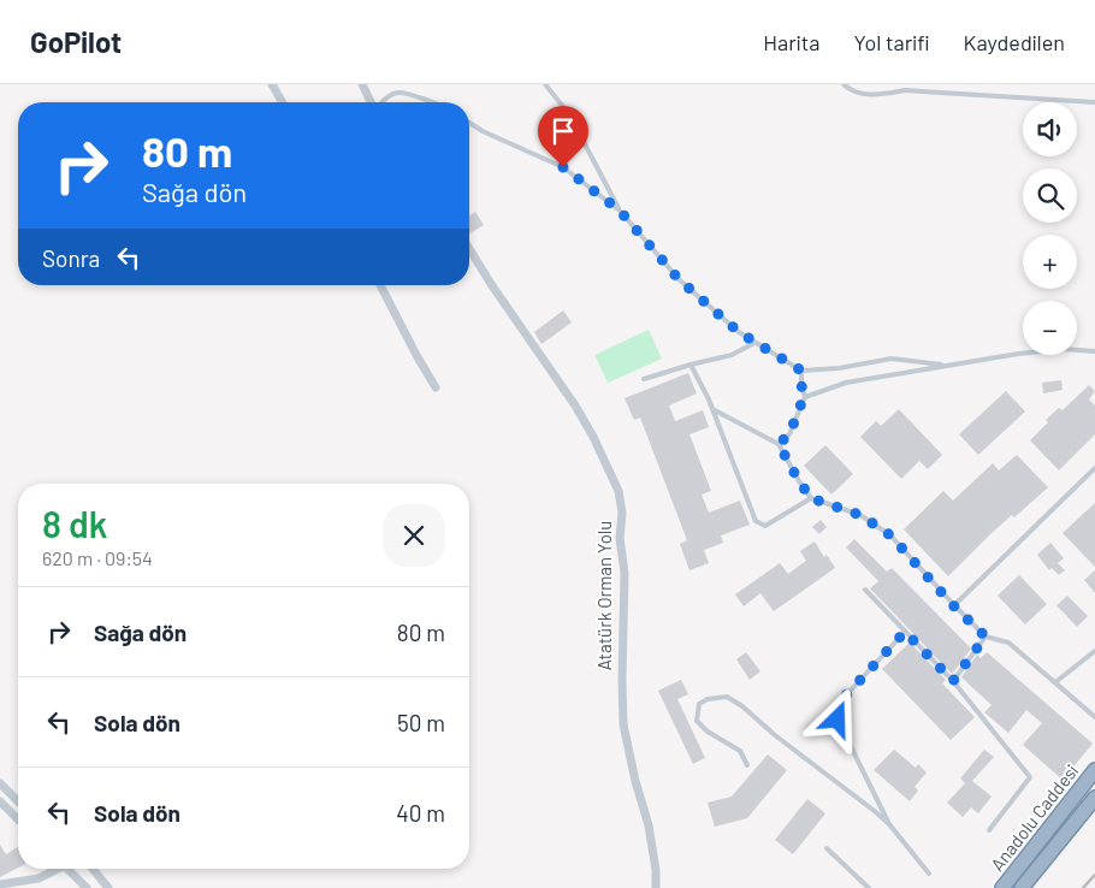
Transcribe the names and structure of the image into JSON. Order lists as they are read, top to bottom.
{
  "streets": {
    "highway": ["Anadolu Caddesi"],
    "street": ["Atatürk Orman Yolu"]
  },
  "page": {
    "header": "GoPilot",
    "nav": ["Harita", "Yol tarifi", "Kaydedilen"],
    "map_buttons": ["+", "−"],
    "turn": ["80 m", "Sağa dön"],
    "then": "Sonra",
    "heading": ["8 dk", "620 m · 09:54"],
    "list": [
      {
        "name": "Sağa dön",
        "value": "80 m"
      },
      {
        "name": "Sola dön",
        "value": "50 m"
      },
      {
        "name": "Sola dön",
        "value": "40 m"
      }
    ]
  }
}
